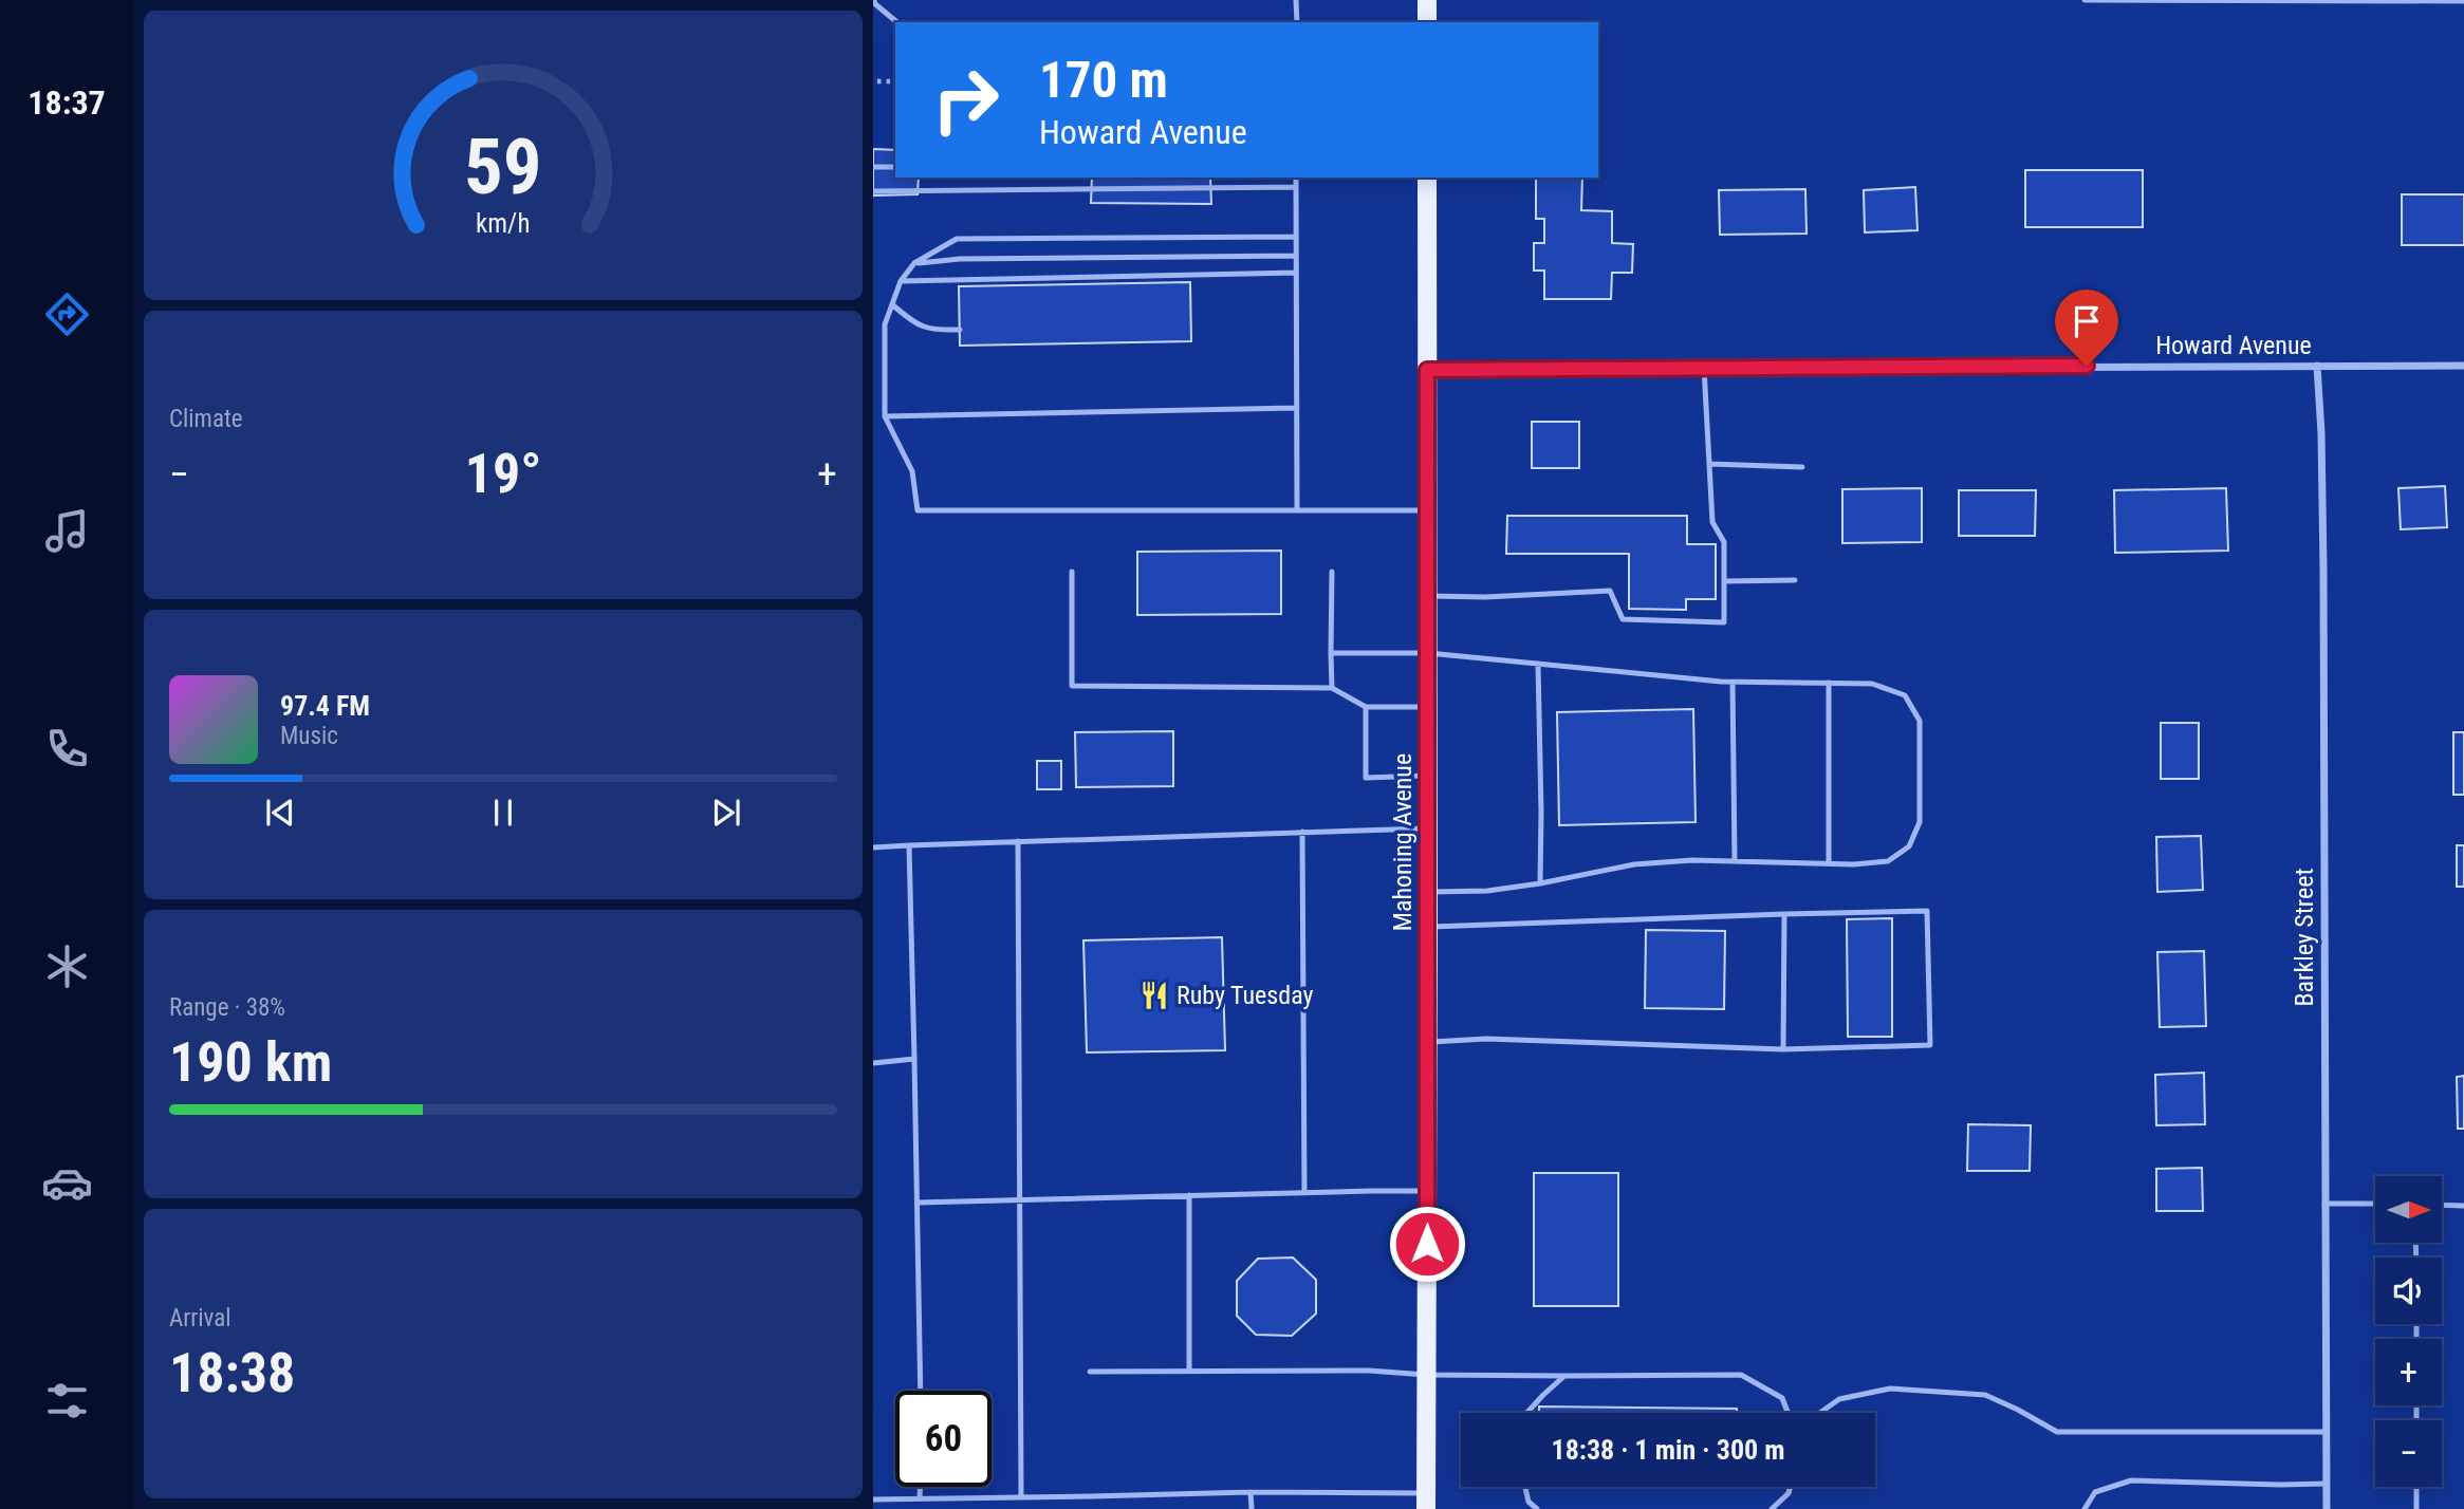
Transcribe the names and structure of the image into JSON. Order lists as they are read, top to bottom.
{
  "streets": {
    "main road": ["Mahoning Avenue"],
    "street": ["Howard Avenue", "Barkley Street"]
  },
  "crossings": [
    ["Howard Avenue", "Mahoning Avenue"],
    ["Howard Avenue", "Barkley Street"]
  ],
  "places": {
    "restaurant": ["Ruby Tuesday"]
  },
  "north": "right",
  "page": {
    "tabs": "18:37",
    "turn": ["170 m", "Howard Avenue"],
    "tile": [
      "Climate",
      ["Range · 38%", "190 km"],
      ["Arrival", "18:38"]
    ],
    "heat": ["−", "19°", "+"],
    "song": ["97.4 FM", "Music"],
    "map_buttons": ["+", "−"],
    "limit": "60",
    "trip": "18:38 · 1 min · 300 m",
    "gauge": ["59", "km/h"]
  }
}
